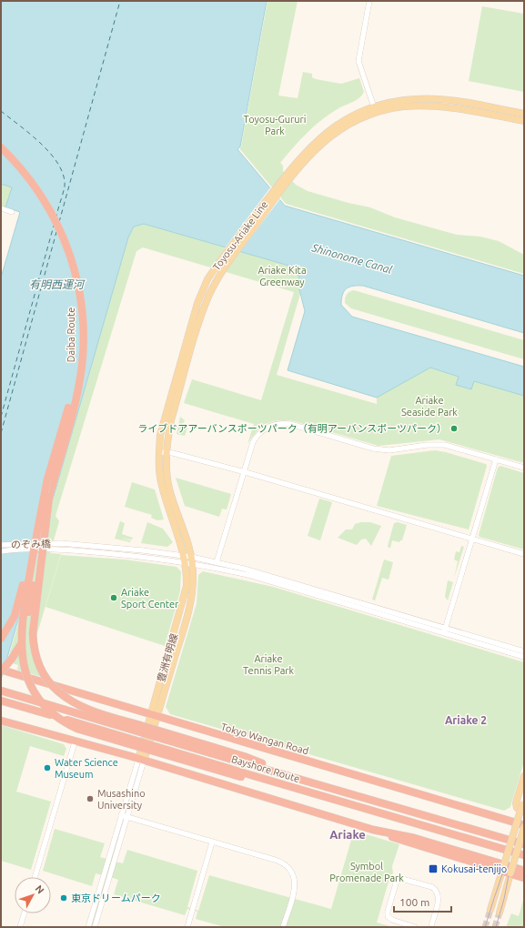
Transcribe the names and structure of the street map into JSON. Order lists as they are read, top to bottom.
{
  "streets": {
    "highway": ["Daiba Route", "Tokyo Wangan Road", "Bayshore Route"],
    "main road": ["Toyosu-Ariake Line", "豊洲有明線"],
    "street": ["のぞみ橋"]
  },
  "crossings": [
    ["Toyosu-Ariake Line", "のぞみ橋"],
    ["Toyosu-Ariake Line", "豊洲有明線"],
    ["のぞみ橋", "豊洲有明線"],
    ["豊洲有明線", "Tokyo Wangan Road"]
  ],
  "districts": ["Ariake 2", "Ariake"],
  "water": ["Shinonome Canal", "有明西運河"],
  "parks": [
    "Toyosu-Gururi Park",
    "Ariake Kita Greenway",
    "Ariake Seaside Park",
    "Ariake Tennis Park",
    "Symbol Promenade Park"
  ],
  "places": {
    "other": [
      "ライブドアアーバンスポーツパーク（有明アーバンスポーツパーク）",
      "Ariake Sport Center",
      "Water Science Museum",
      "Musashino University",
      "東京ドリームパーク"
    ],
    "transit": ["Kokusai-tenjijo"]
  },
  "scale_bar": "100 m",
  "north": "top right"
}
